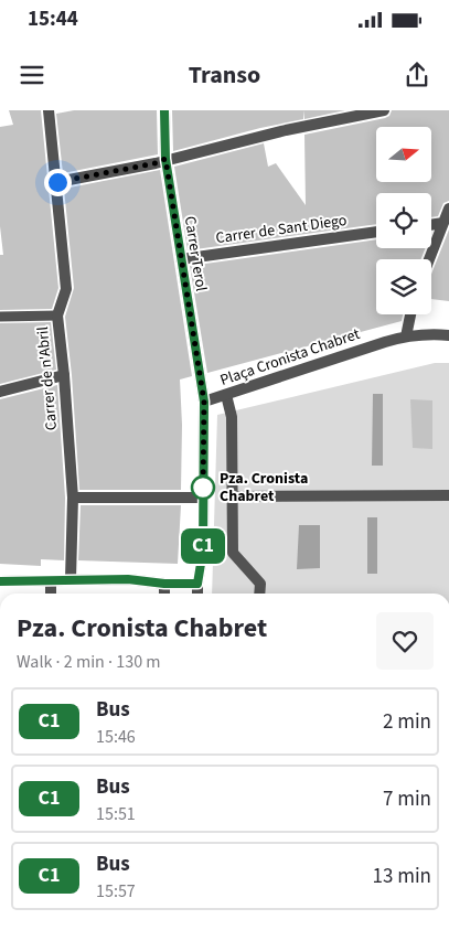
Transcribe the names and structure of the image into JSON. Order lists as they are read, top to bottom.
{
  "streets": {
    "street": [
      "Carrer de Sant Diego",
      "Carrer Terol",
      "Plaça Cronista Chabret",
      "Carrer de n'Abril"
    ]
  },
  "crossings": [
    ["Carrer de Sant Diego", "Carrer Terol"],
    ["Carrer Terol", "Plaça Cronista Chabret"]
  ],
  "places": ["Pza. Cronista Chabret"],
  "lines": ["bus line C1"],
  "north": "right",
  "page": {
    "status": "15:44",
    "header": "Transo",
    "on_map": "C1",
    "heading": ["Pza. Cronista Chabret", "Walk · 2 min · 130 m"],
    "list": [
      {
        "mark": "C1",
        "name": "Bus",
        "note": "15:46",
        "value": "2 min"
      },
      {
        "mark": "C1",
        "name": "Bus",
        "note": "15:51",
        "value": "7 min"
      },
      {
        "mark": "C1",
        "name": "Bus",
        "note": "15:57",
        "value": "13 min"
      }
    ]
  }
}
